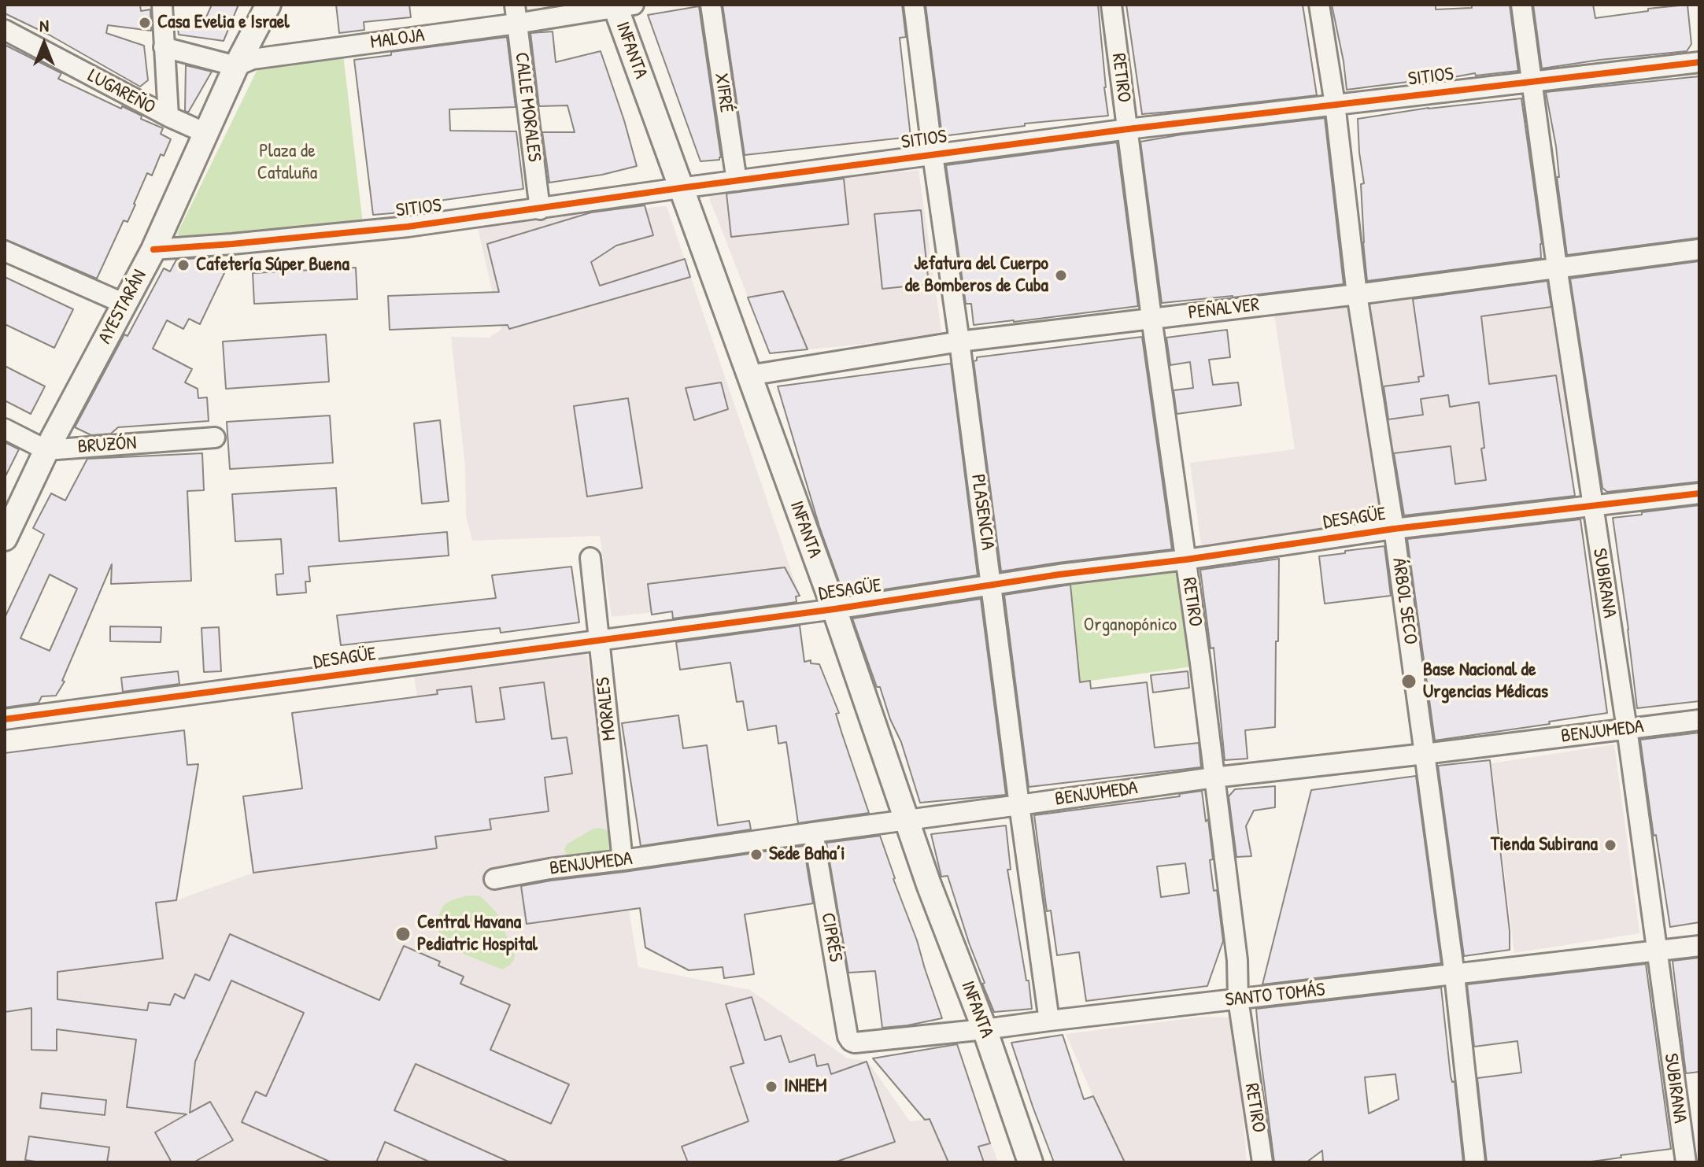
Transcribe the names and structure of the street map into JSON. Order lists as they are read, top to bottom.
{
  "streets": {
    "main road": ["INFANTA", "AYESTARÁN"],
    "street": [
      "MALOJA",
      "SITIOS",
      "RETIRO",
      "LUGAREÑO",
      "XIFRÉ",
      "CALLE MORALES",
      "PEÑALVER",
      "BRUZÓN",
      "PLASENCIA",
      "DESAGÜE",
      "SUBIRANA",
      "ÁRBOL SECO",
      "MORALES",
      "BENJUMEDA",
      "CIPRÉS",
      "SANTO TOMÁS"
    ]
  },
  "crossings": [
    ["MALOJA", "INFANTA"],
    ["MALOJA", "CALLE MORALES"],
    ["MALOJA", "AYESTARÁN"],
    ["INFANTA", "SITIOS"],
    ["INFANTA", "PEÑALVER"],
    ["INFANTA", "DESAGÜE"],
    ["INFANTA", "BENJUMEDA"],
    ["INFANTA", "SANTO TOMÁS"],
    ["SITIOS", "RETIRO"],
    ["SITIOS", "XIFRÉ"],
    ["SITIOS", "CALLE MORALES"],
    ["SITIOS", "AYESTARÁN"],
    ["SITIOS", "PLASENCIA"],
    ["SITIOS", "SUBIRANA"],
    ["SITIOS", "ÁRBOL SECO"],
    ["RETIRO", "PEÑALVER"],
    ["RETIRO", "DESAGÜE"],
    ["RETIRO", "BENJUMEDA"],
    ["RETIRO", "SANTO TOMÁS"],
    ["LUGAREÑO", "AYESTARÁN"],
    ["AYESTARÁN", "BRUZÓN"],
    ["PEÑALVER", "PLASENCIA"],
    ["PEÑALVER", "SUBIRANA"],
    ["PEÑALVER", "ÁRBOL SECO"],
    ["PLASENCIA", "DESAGÜE"],
    ["PLASENCIA", "BENJUMEDA"],
    ["PLASENCIA", "SANTO TOMÁS"],
    ["DESAGÜE", "SUBIRANA"],
    ["DESAGÜE", "ÁRBOL SECO"],
    ["DESAGÜE", "MORALES"],
    ["SUBIRANA", "BENJUMEDA"],
    ["SUBIRANA", "SANTO TOMÁS"],
    ["ÁRBOL SECO", "BENJUMEDA"],
    ["ÁRBOL SECO", "SANTO TOMÁS"],
    ["MORALES", "BENJUMEDA"],
    ["BENJUMEDA", "CIPRÉS"],
    ["CIPRÉS", "SANTO TOMÁS"]
  ],
  "parks": ["Plaza de Cataluña", "Organopónico"],
  "places": [
    "Casa Evelia e Israel",
    "Cafetería Súper Buena",
    "Jefatura del Cuerpo de Bomberos de Cuba",
    "Base Nacional de Urgencias Médicas",
    "Tienda Subirana",
    "Sede Baha’i",
    "Central Havana Pediatric Hospital",
    "INHEM"
  ],
  "north": "top"
}
